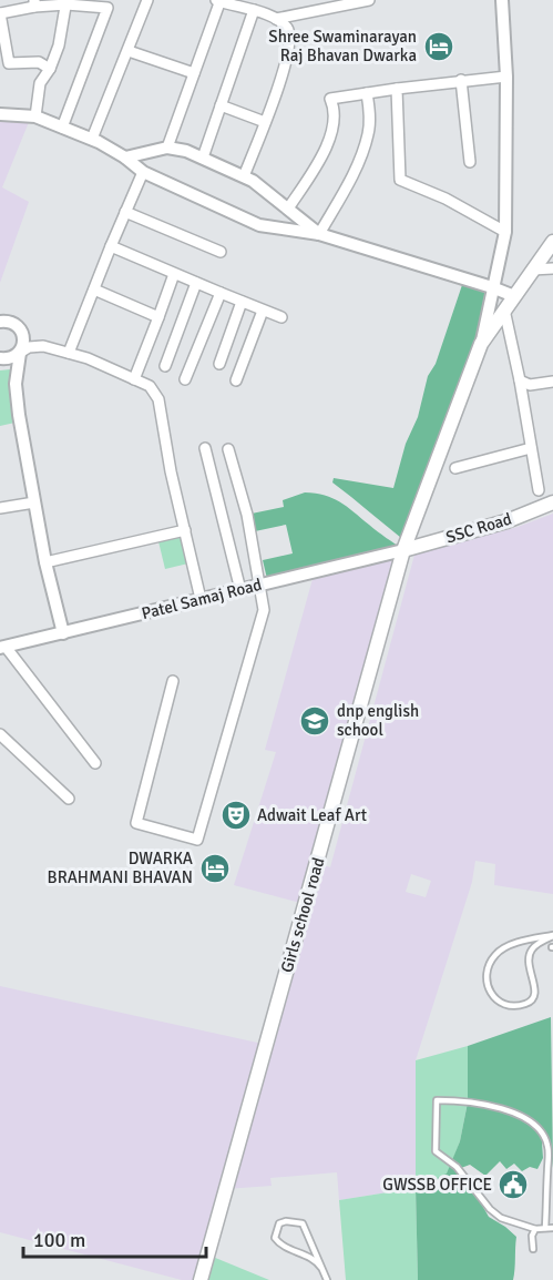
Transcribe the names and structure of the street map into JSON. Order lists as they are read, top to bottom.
{
  "streets": {
    "main road": ["SSC Road", "Girls school road"],
    "street": ["Patel Samaj Road"]
  },
  "crossings": [
    ["SSC Road", "Patel Samaj Road"],
    ["SSC Road", "Girls school road"],
    ["Patel Samaj Road", "Girls school road"]
  ],
  "places": {
    "hotel": ["Shree Swaminarayan Raj Bhavan Dwarka", "DWARKA BRAHMANI BHAVAN"],
    "school or university": ["dnp english school"],
    "theatre": ["Adwait Leaf Art"],
    "public building": ["GWSSB OFFICE"]
  },
  "scale_bar": "100 m"
}
